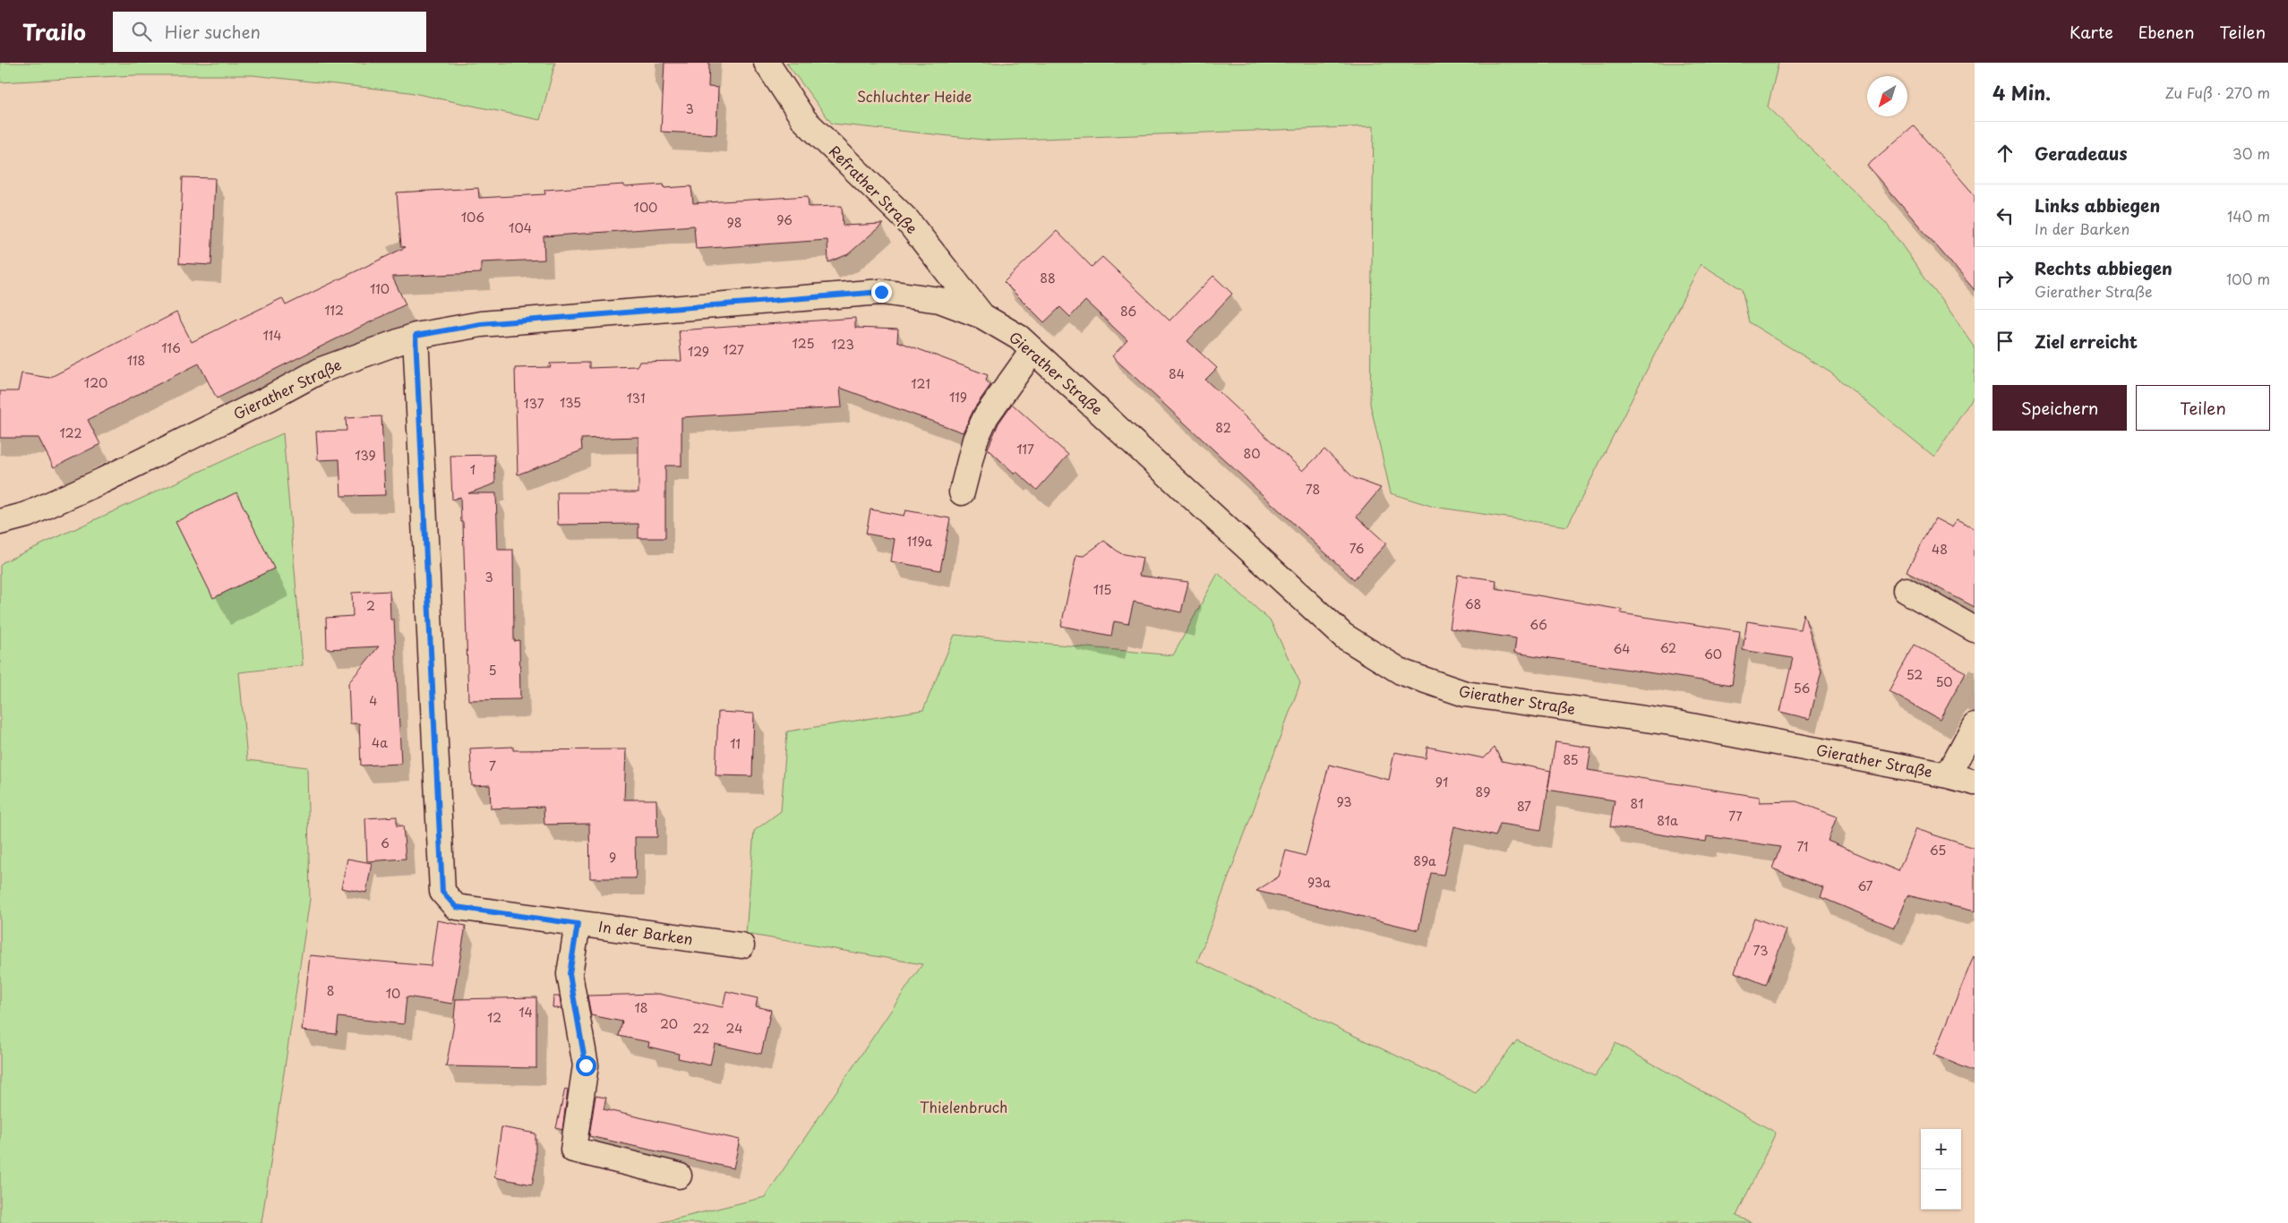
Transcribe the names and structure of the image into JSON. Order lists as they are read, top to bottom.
{
  "streets": {
    "street": ["Refrather Straße", "Gierather Straße", "In der Barken"]
  },
  "crossings": [
    ["Refrather Straße", "Gierather Straße"],
    ["Gierather Straße", "In der Barken"]
  ],
  "parks": ["Schluchter Heide", "Thielenbruch"],
  "house_numbers": [
    "3",
    "100",
    "106",
    "96",
    "98",
    "104",
    "88",
    "110",
    "112",
    "86",
    "114",
    "125",
    "123",
    "116",
    "127",
    "129",
    "118",
    "84",
    "120",
    "121",
    "119",
    "131",
    "135",
    "137",
    "82",
    "122",
    "117",
    "80",
    "139",
    "1",
    "78",
    "119a",
    "76",
    "48",
    "3",
    "115",
    "68",
    "2",
    "66",
    "62",
    "64",
    "60",
    "5",
    "52",
    "50",
    "56",
    "4",
    "4a",
    "11",
    "85",
    "7",
    "91",
    "89",
    "93",
    "81",
    "87",
    "77",
    "81a",
    "6",
    "71",
    "65",
    "9",
    "89a",
    "93a",
    "67",
    "73",
    "8",
    "10",
    "18",
    "14",
    "12",
    "20",
    "22",
    "24"
  ],
  "north": "bottom left",
  "page": {
    "header": "Trailo",
    "search": "Hier suchen",
    "nav": ["Karte", "Ebenen", "Teilen"],
    "heading": ["4 Min.", "Zu Fuß · 270 m"],
    "list": [
      ["Geradeaus", "30 m"],
      ["Links abbiegen", "In der Barken", "140 m"],
      ["Rechts abbiegen", "Gierather Straße", "100 m"],
      "Ziel erreicht"
    ],
    "buttons": ["Speichern", "Teilen"],
    "map_buttons": ["+", "−"]
  }
}
